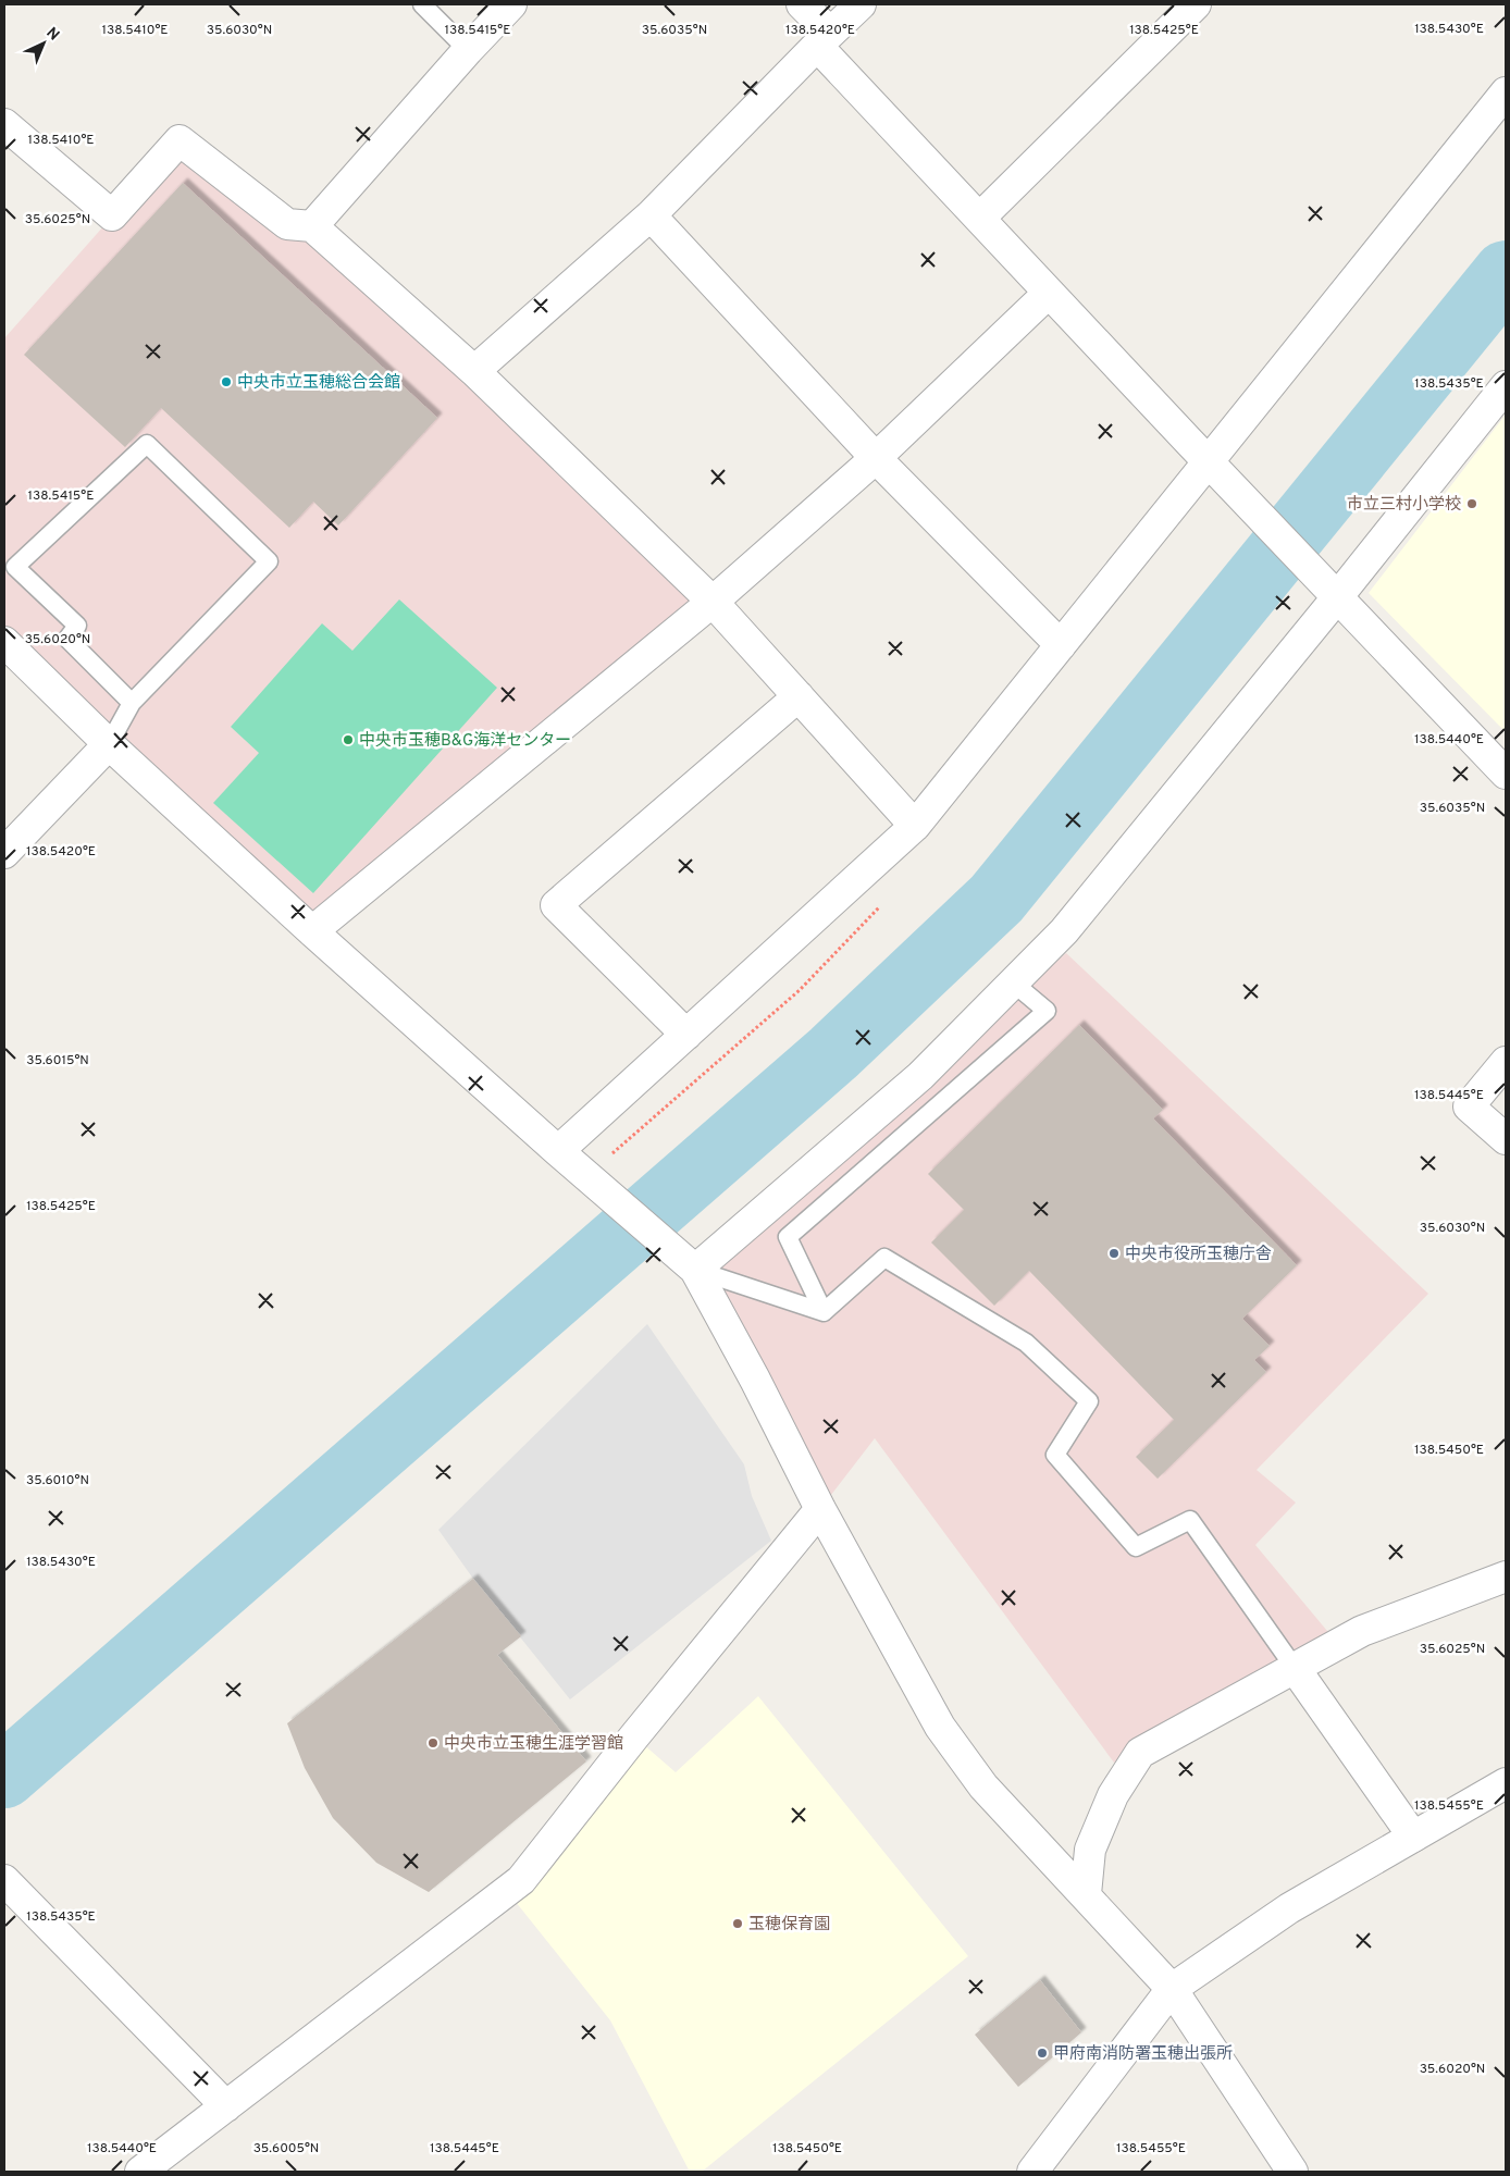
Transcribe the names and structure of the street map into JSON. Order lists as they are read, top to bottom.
{
  "places": [
    "中央市立玉穂総合会館",
    "市立三村小学校",
    "中央市玉穂B&G海洋センター",
    "中央市役所玉穂庁舎",
    "中央市立玉穂生涯学習館",
    "玉穂保育園",
    "甲府南消防署玉穂出張所"
  ],
  "north": "top right",
  "coordinates": [
    "138.5430°E",
    "35.6030°N",
    "35.6035°N",
    "138.5410°E",
    "138.5415°E",
    "138.5420°E",
    "138.5425°E",
    "35.6025°N",
    "138.5435°E",
    "35.6020°N",
    "138.5440°E",
    "35.6015°N",
    "138.5445°E",
    "138.5450°E",
    "35.6010°N",
    "138.5455°E",
    "35.6005°N"
  ]
}
